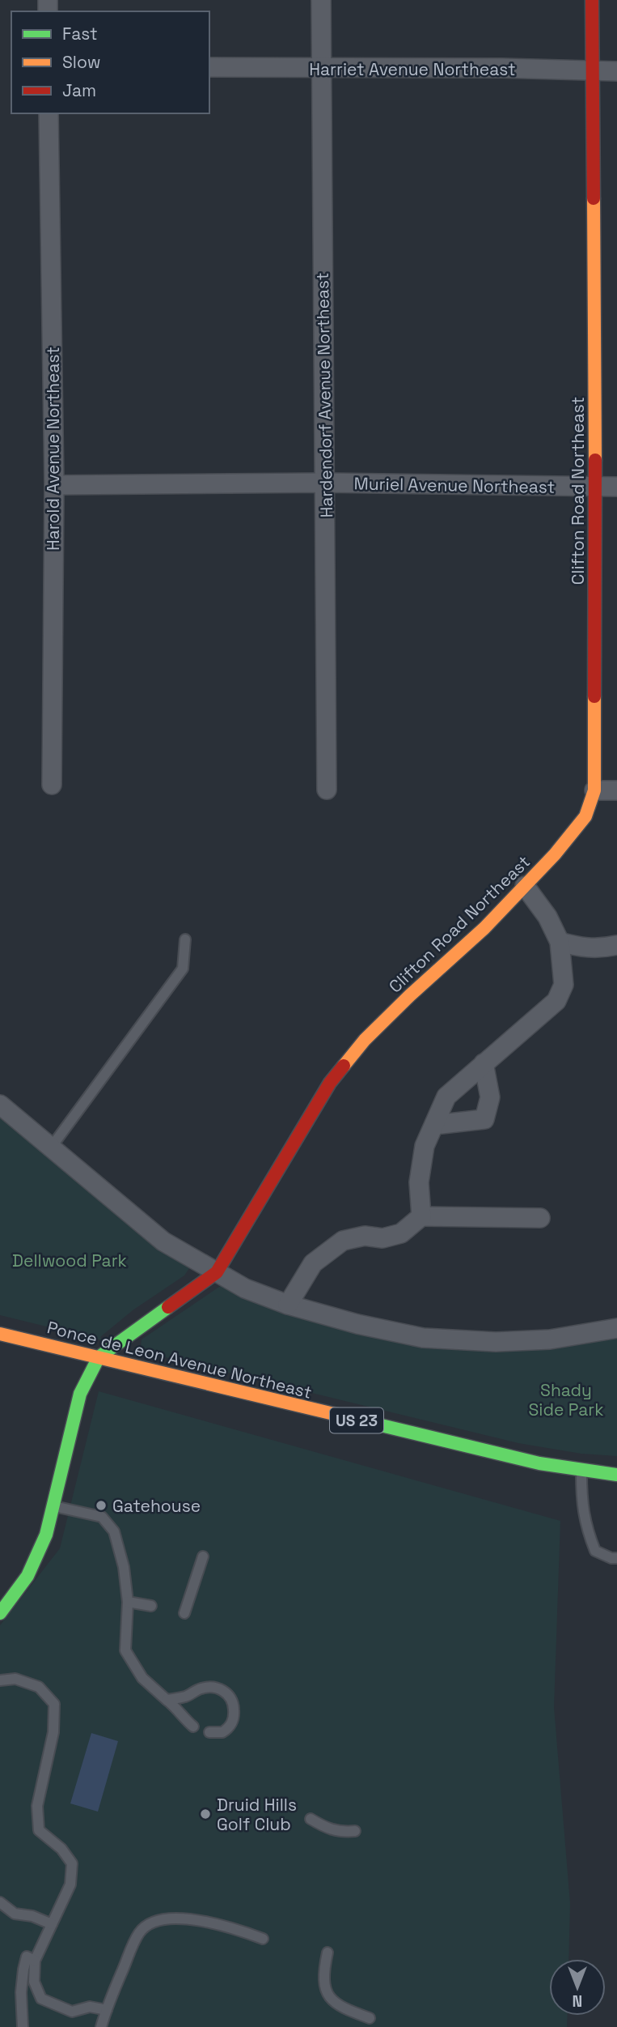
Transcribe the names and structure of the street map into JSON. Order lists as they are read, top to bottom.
{
  "streets": {
    "main road": ["Clifton Road Northeast", "Ponce de Leon Avenue Northeast", "US 23"],
    "street": [
      "Harriet Avenue Northeast",
      "Hardendorf Avenue Northeast",
      "Harold Avenue Northeast",
      "Muriel Avenue Northeast"
    ]
  },
  "crossings": [
    ["Harriet Avenue Northeast", "Hardendorf Avenue Northeast"],
    ["Harriet Avenue Northeast", "Clifton Road Northeast"],
    ["Hardendorf Avenue Northeast", "Muriel Avenue Northeast"],
    ["Harold Avenue Northeast", "Muriel Avenue Northeast"],
    ["Muriel Avenue Northeast", "Clifton Road Northeast"],
    ["Clifton Road Northeast", "Ponce de Leon Avenue Northeast"]
  ],
  "parks": ["Dellwood Park", "Shady Side Park"],
  "places": ["Gatehouse", "Druid Hills Golf Club"],
  "legend": ["Fast", "Slow", "Jam"],
  "north": "bottom"
}
